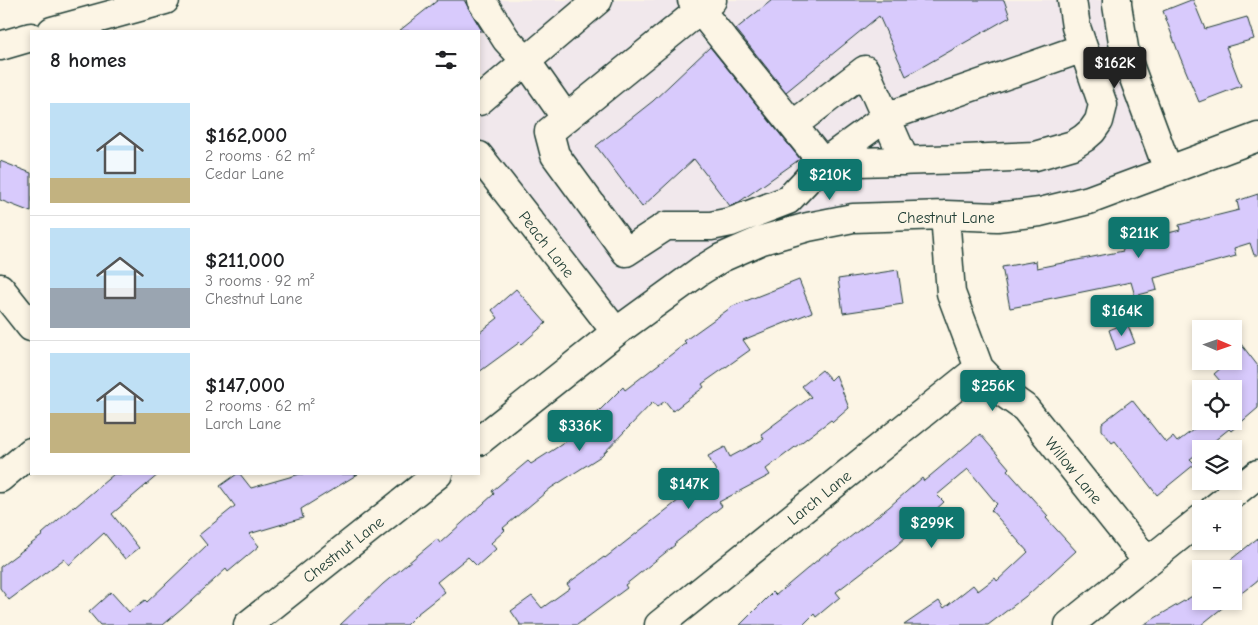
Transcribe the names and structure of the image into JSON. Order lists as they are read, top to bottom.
{
  "streets": {
    "street": [
      "Chestnut Lane",
      "Peach Lane",
      "Willow Lane",
      "Larch Lane"
    ]
  },
  "crossings": [
    ["Chestnut Lane", "Peach Lane"],
    ["Chestnut Lane", "Willow Lane"],
    ["Willow Lane", "Larch Lane"]
  ],
  "north": "right",
  "page": {
    "heading": "8 homes",
    "price": [
      "$162K",
      "$210K",
      "$211K",
      "$164K",
      "$256K",
      "$336K",
      "$147K",
      "$299K"
    ],
    "list": [
      {
        "name": "$162,000",
        "note": "2 rooms · 62 m² · Cedar Lane"
      },
      {
        "name": "$211,000",
        "note": "3 rooms · 92 m² · Chestnut Lane"
      },
      {
        "name": "$147,000",
        "note": "2 rooms · 62 m² · Larch Lane"
      }
    ],
    "map_buttons": ["+", "−"]
  }
}
